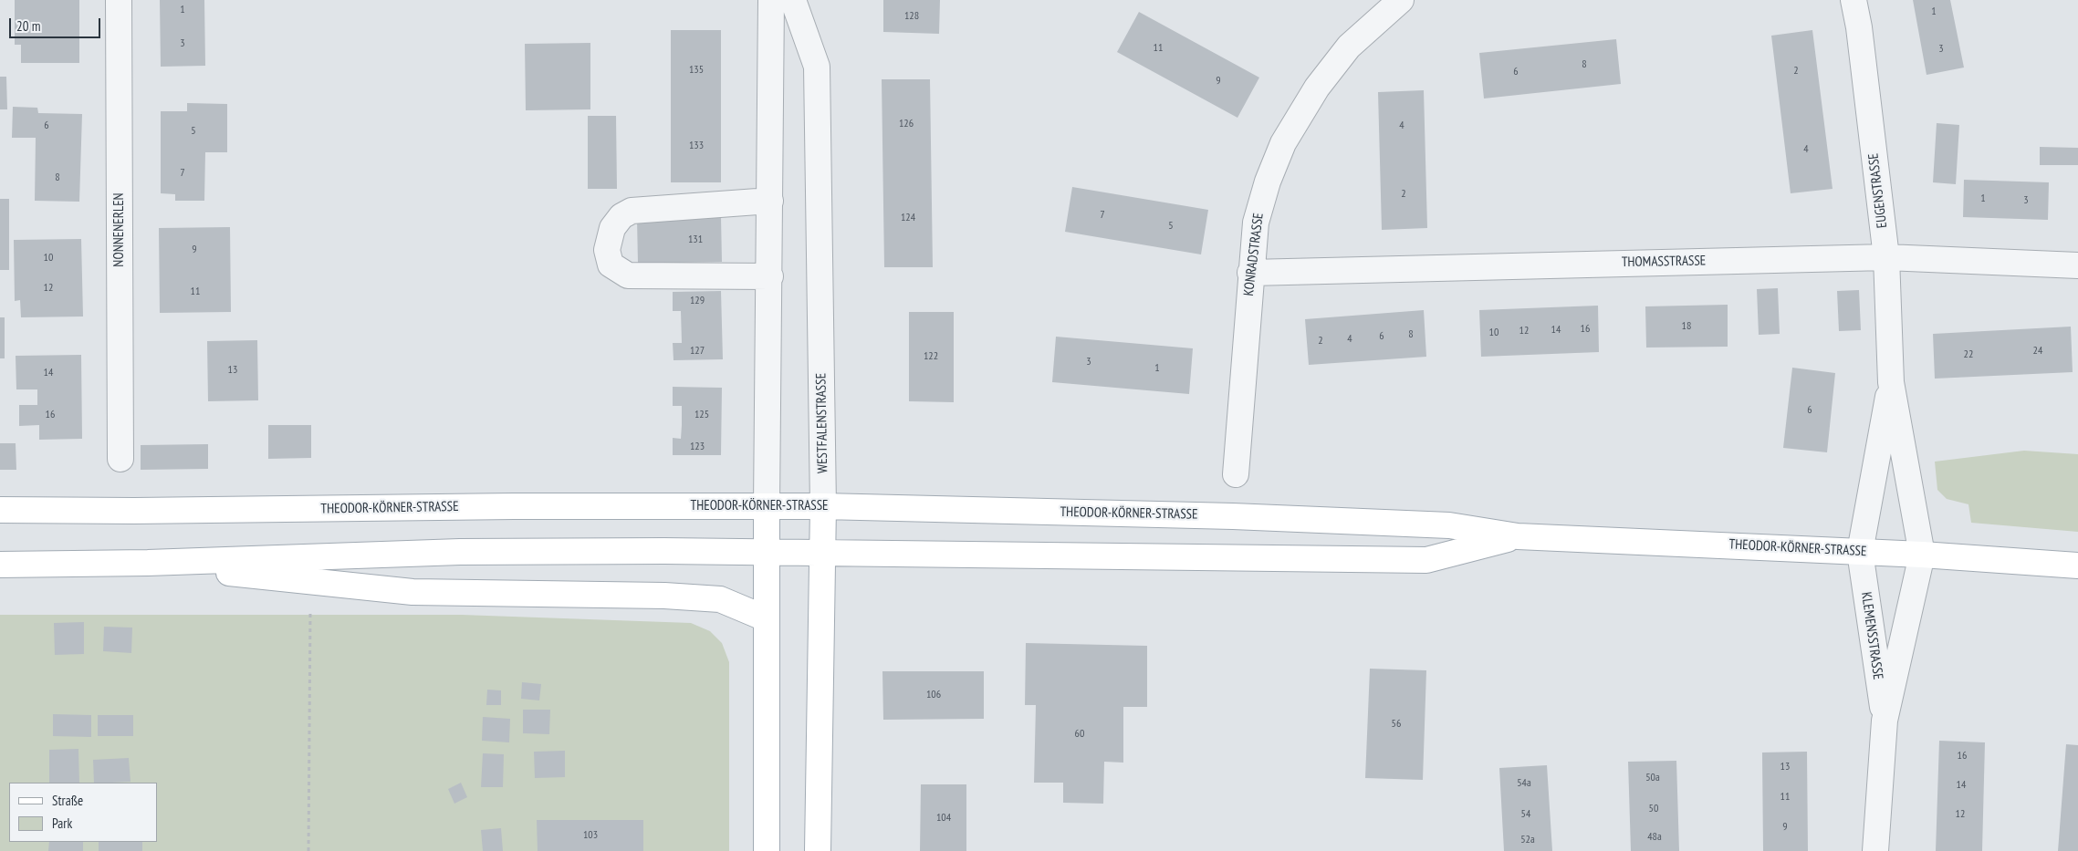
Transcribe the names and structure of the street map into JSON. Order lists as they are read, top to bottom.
{
  "streets": {
    "main road": ["WESTFALENSTRASSE", "THEODOR-KÖRNER-STRASSE"],
    "street": [
      "EUGENSTRASSE",
      "NONNENERLEN",
      "KONRADSTRASSE",
      "THOMASSTRASSE",
      "KLEMENSSTRASSE"
    ]
  },
  "crossings": [
    ["EUGENSTRASSE", "THOMASSTRASSE"],
    ["EUGENSTRASSE", "THEODOR-KÖRNER-STRASSE"],
    ["EUGENSTRASSE", "KLEMENSSTRASSE"],
    ["KONRADSTRASSE", "THOMASSTRASSE"],
    ["WESTFALENSTRASSE", "THEODOR-KÖRNER-STRASSE"],
    ["THEODOR-KÖRNER-STRASSE", "KLEMENSSTRASSE"]
  ],
  "house_numbers": [
    "1",
    "1",
    "128",
    "3",
    "11",
    "3",
    "8",
    "135",
    "2",
    "6",
    "9",
    "126",
    "6",
    "4",
    "5",
    "133",
    "4",
    "7",
    "8",
    "2",
    "1",
    "3",
    "7",
    "124",
    "5",
    "131",
    "9",
    "10",
    "12",
    "11",
    "129",
    "18",
    "16",
    "14",
    "12",
    "10",
    "8",
    "6",
    "4",
    "2",
    "127",
    "24",
    "22",
    "122",
    "3",
    "1",
    "13",
    "14",
    "6",
    "16",
    "125",
    "123",
    "106",
    "56",
    "60",
    "16",
    "13",
    "50a",
    "54a",
    "14",
    "11",
    "50",
    "54",
    "12",
    "104",
    "9",
    "103",
    "48a",
    "52a"
  ],
  "legend": ["Straße", "Park"],
  "scale_bar": "20 m"
}
